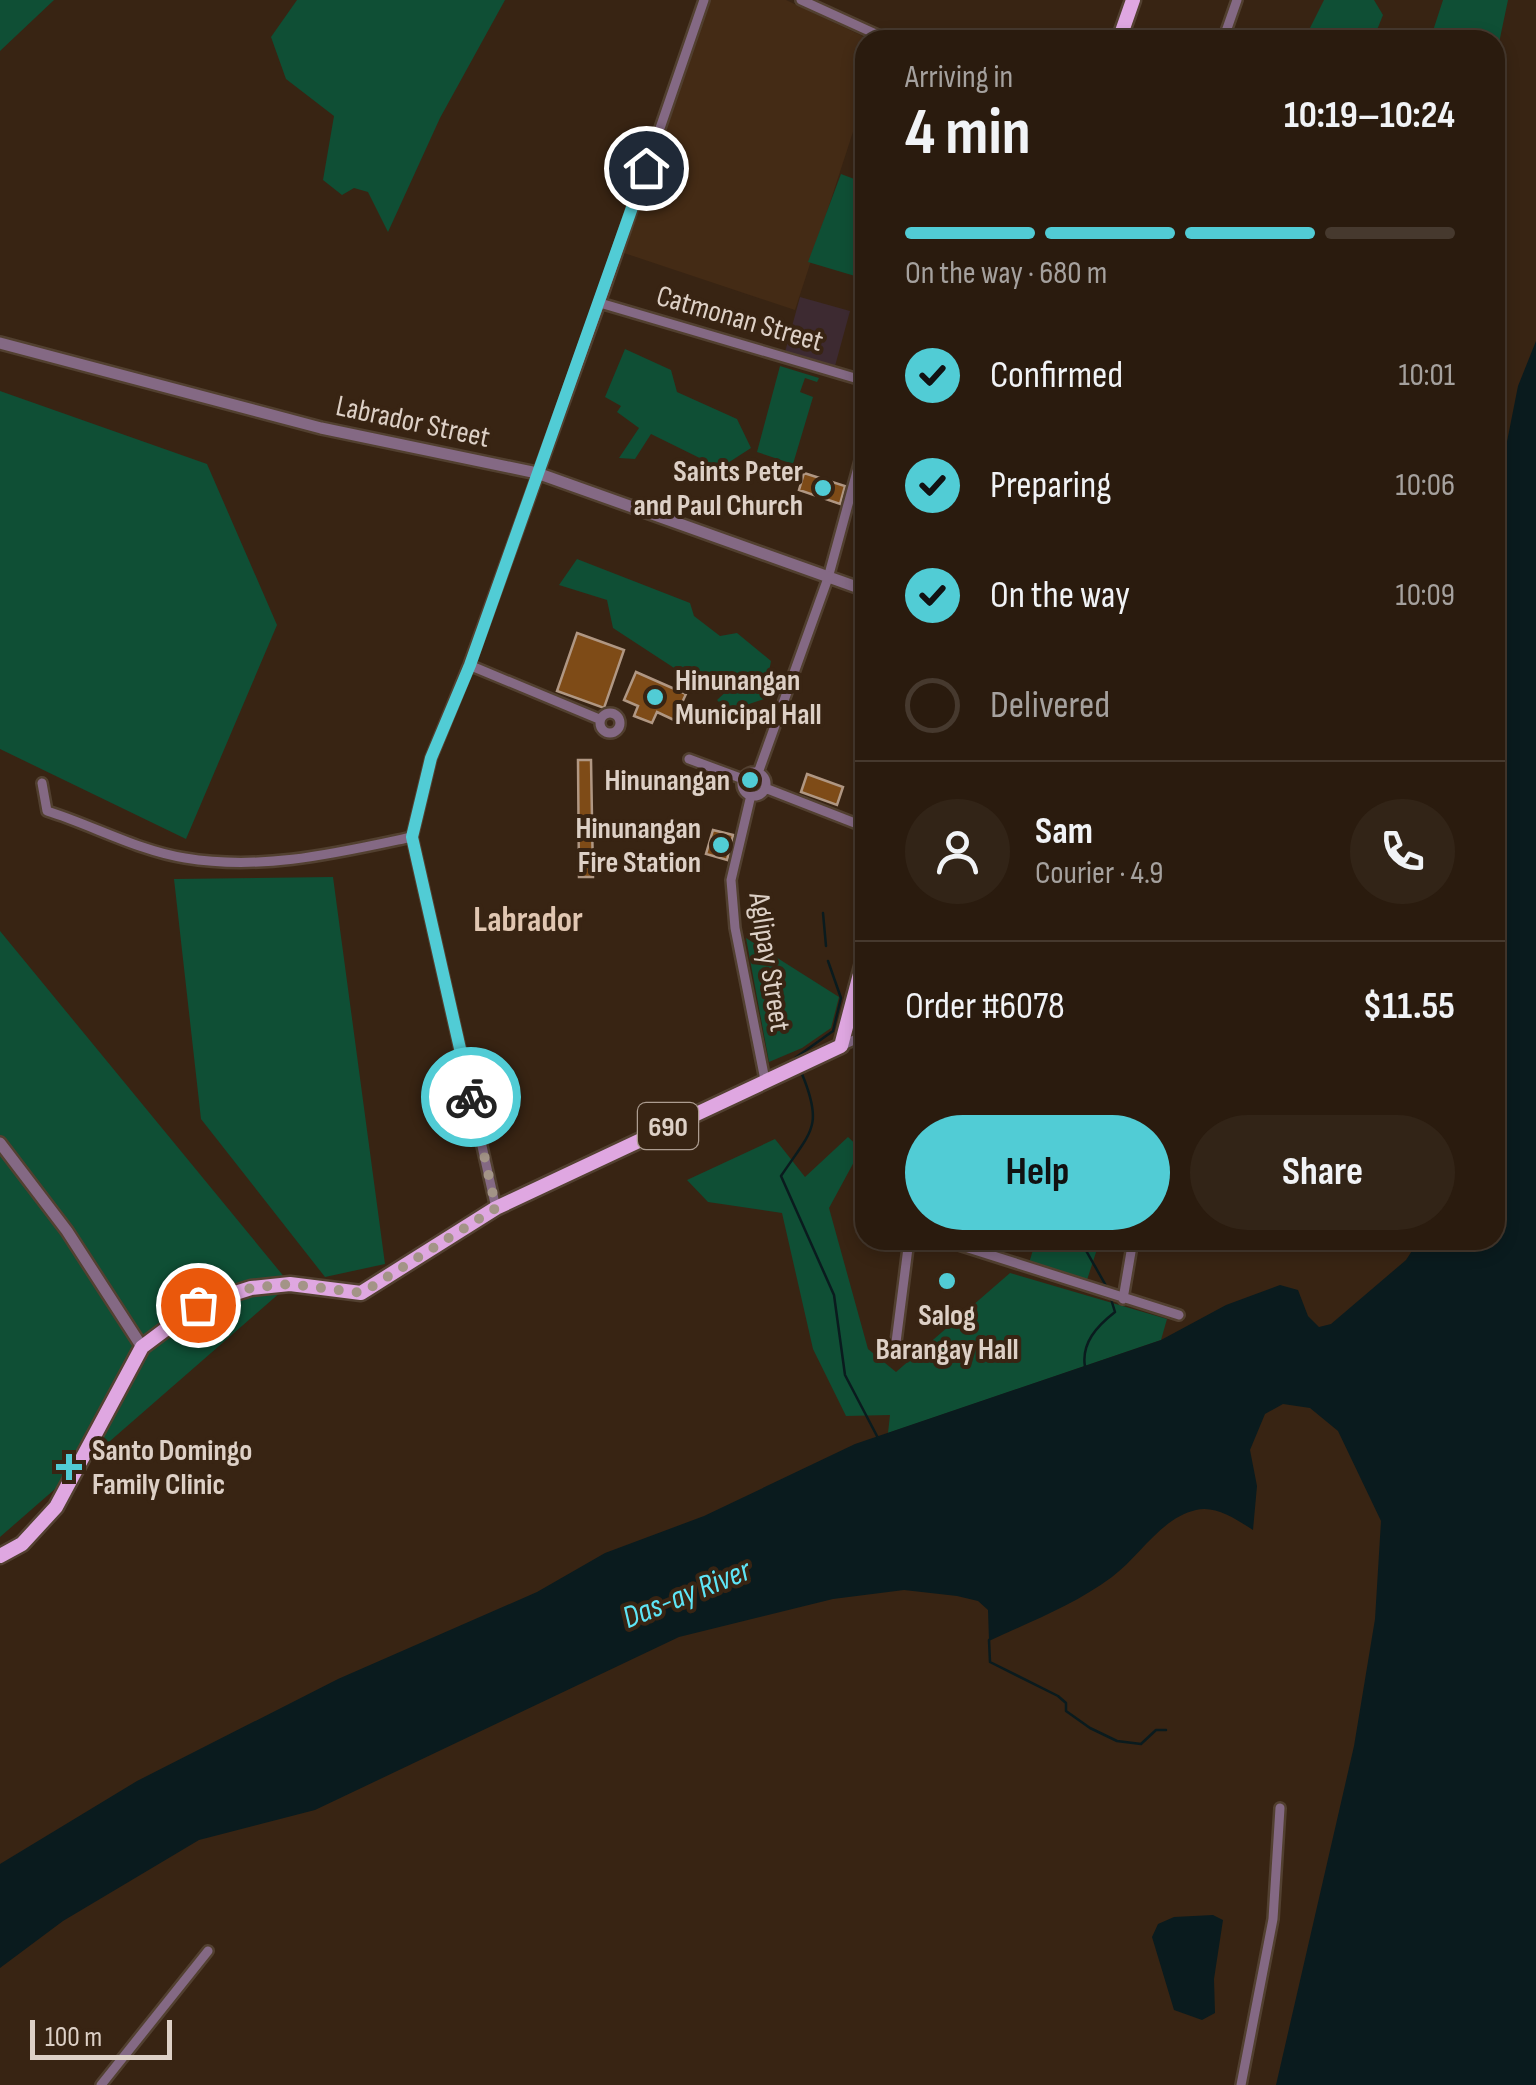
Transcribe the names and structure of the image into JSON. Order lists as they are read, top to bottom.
{
  "streets": {
    "main road": ["690"],
    "street": ["Catmonan Street", "Labrador Street", "Aglipay Street"]
  },
  "crossings": [
    ["Aglipay Street", "690"]
  ],
  "districts": ["Labrador"],
  "water": ["Das-ay River"],
  "places": {
    "other": [
      "Saints Peter and Paul Church",
      "Hinunangan Municipal Hall",
      "Hinunangan",
      "Hinunangan Fire Station",
      "Salog Barangay Hall"
    ],
    "health": ["Santo Domingo Family Clinic"]
  },
  "scale_bar": "100 m",
  "page": {
    "heading": ["4 min", "Arriving in", "10:19–10:24"],
    "panel": [
      "Sam",
      "Courier · 4.9",
      "Order #6078",
      "$11.55"
    ],
    "bar": "On the way · 680 m",
    "list": [
      ["Confirmed", "10:01"],
      ["Preparing", "10:06"],
      ["On the way", "10:09"],
      "Delivered"
    ],
    "buttons": ["Help", "Share"],
    "scale": "100 m"
  }
}
